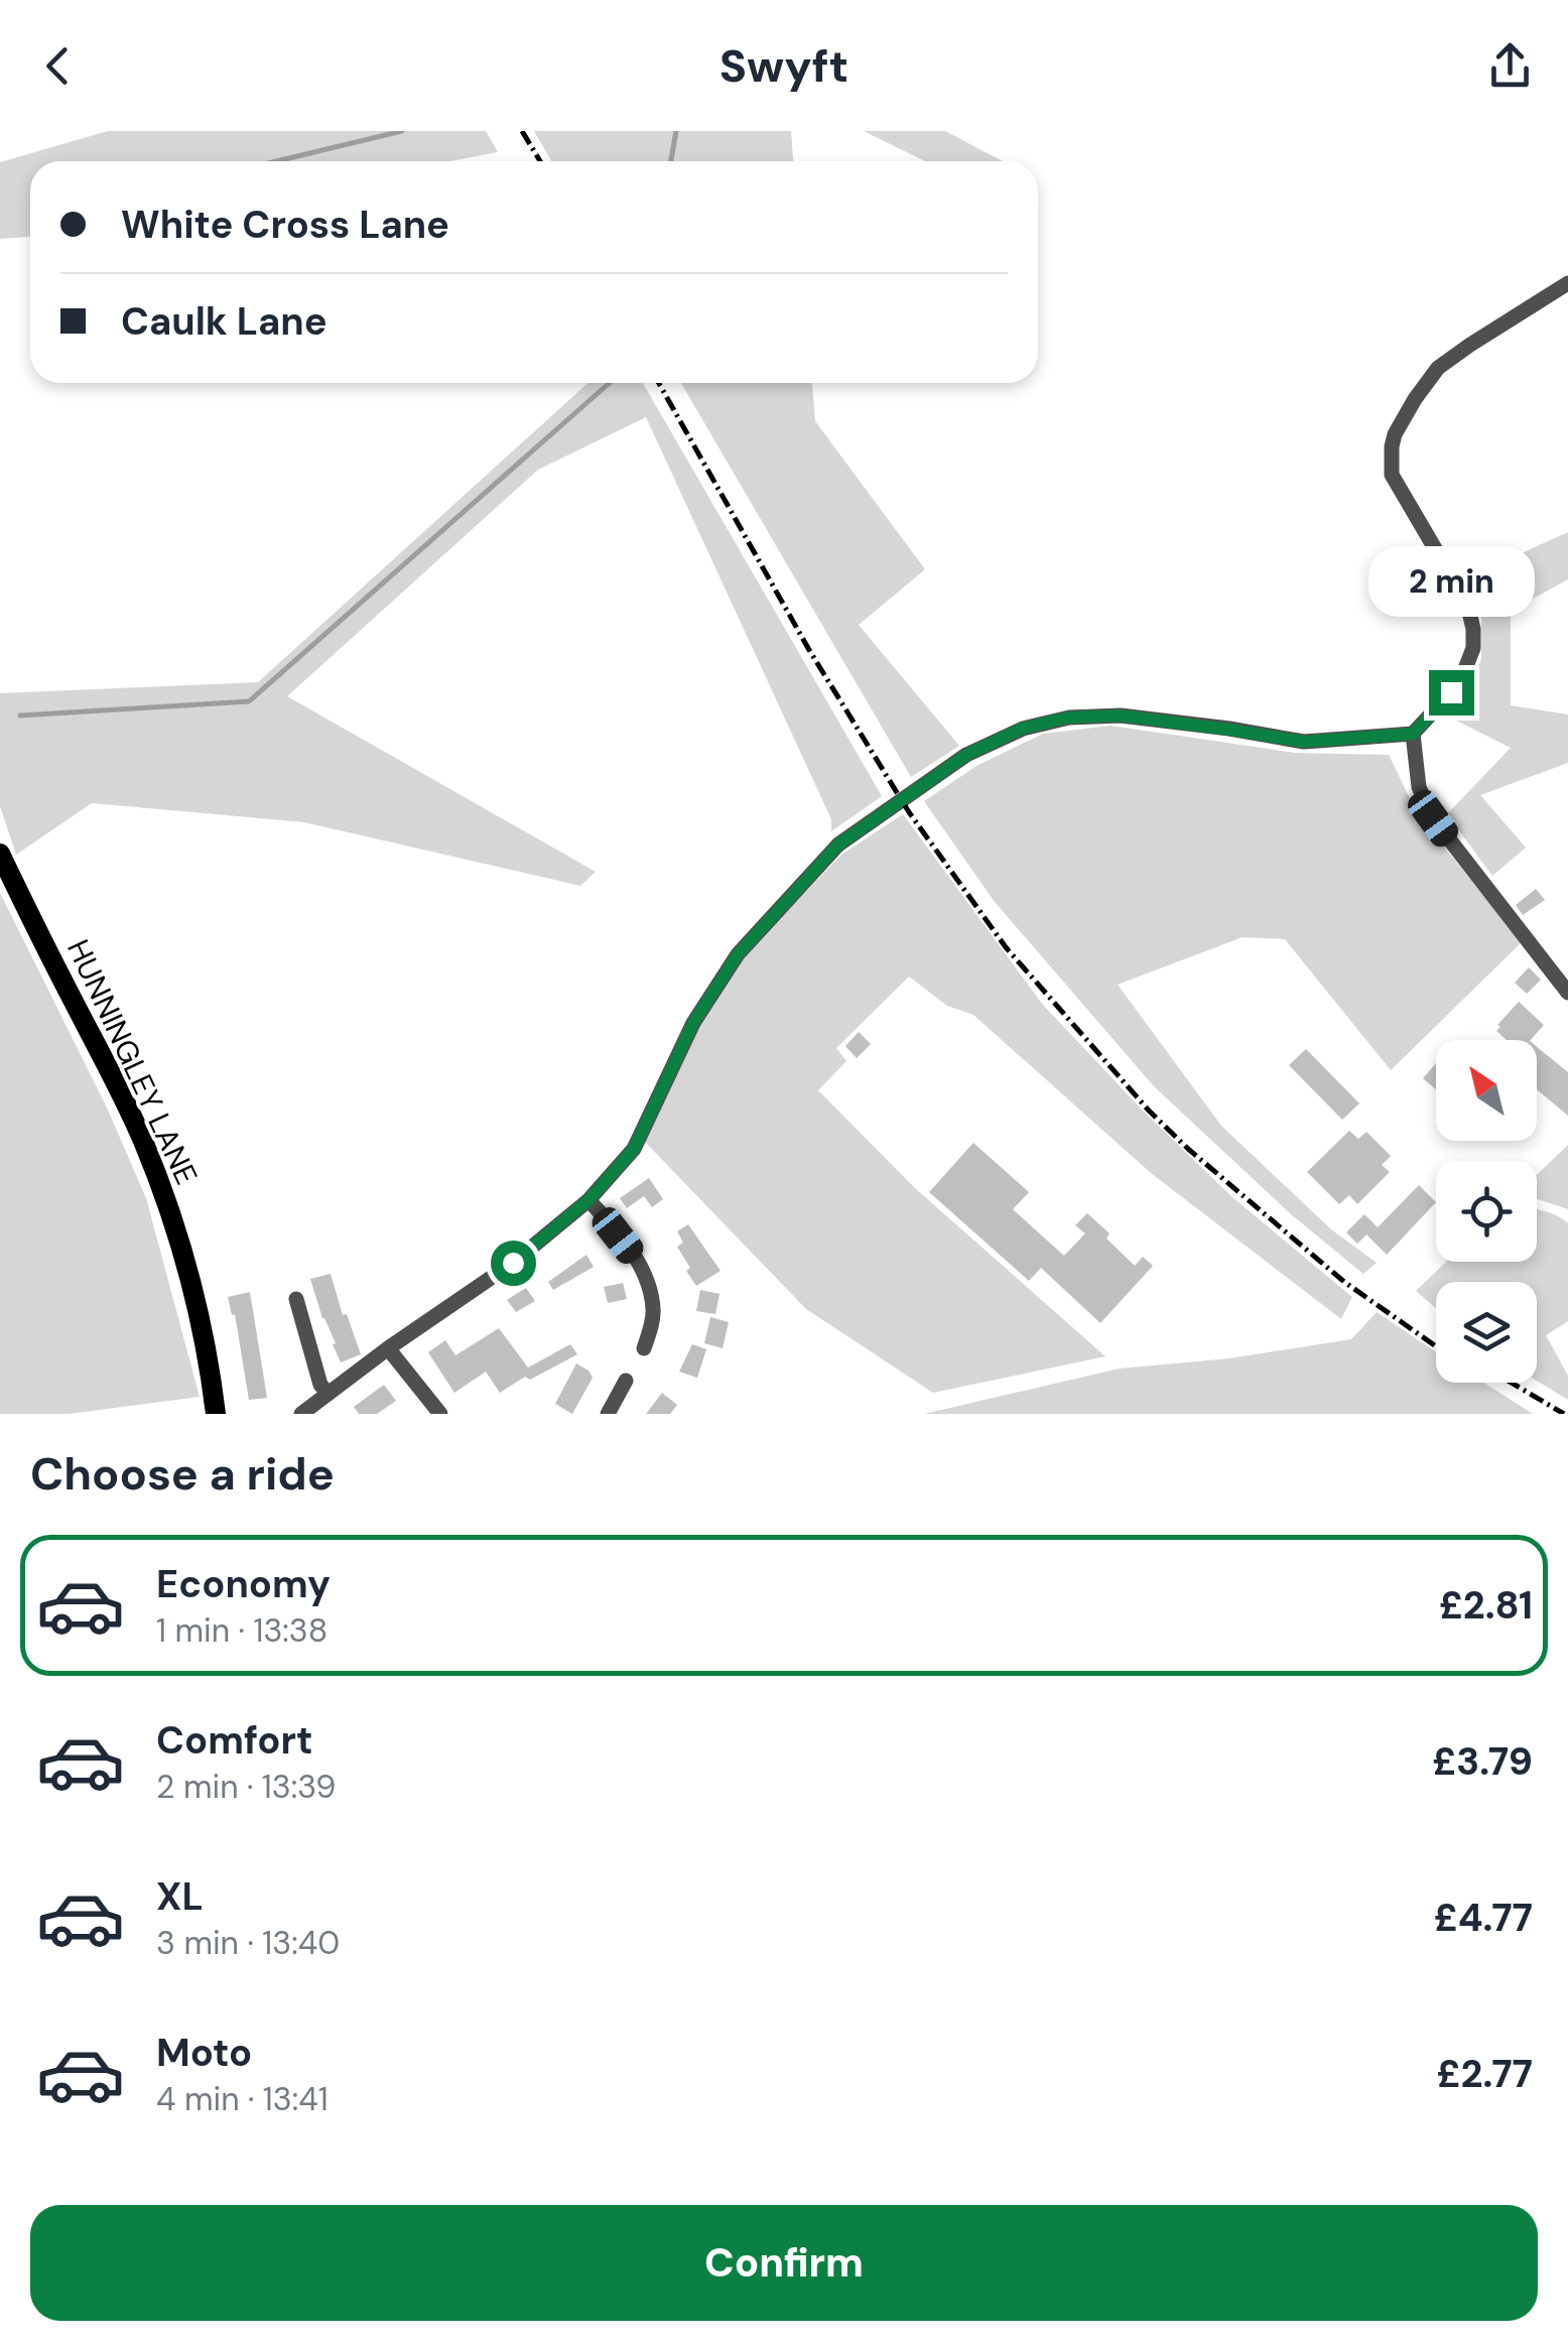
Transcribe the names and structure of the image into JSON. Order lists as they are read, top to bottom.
{
  "streets": {
    "main road": ["HUNNINGLEY LANE"]
  },
  "north": "top left",
  "page": {
    "header": "Swyft",
    "banner": ["White Cross Lane", "Caulk Lane"],
    "bubble": "2 min",
    "heading": "Choose a ride",
    "list": [
      {
        "name": "Economy",
        "note": "1 min · 13:38",
        "value": "£2.81"
      },
      {
        "name": "Comfort",
        "note": "2 min · 13:39",
        "value": "£3.79"
      },
      {
        "name": "XL",
        "note": "3 min · 13:40",
        "value": "£4.77"
      },
      {
        "name": "Moto",
        "note": "4 min · 13:41",
        "value": "£2.77"
      }
    ],
    "buttons": "Confirm"
  }
}
